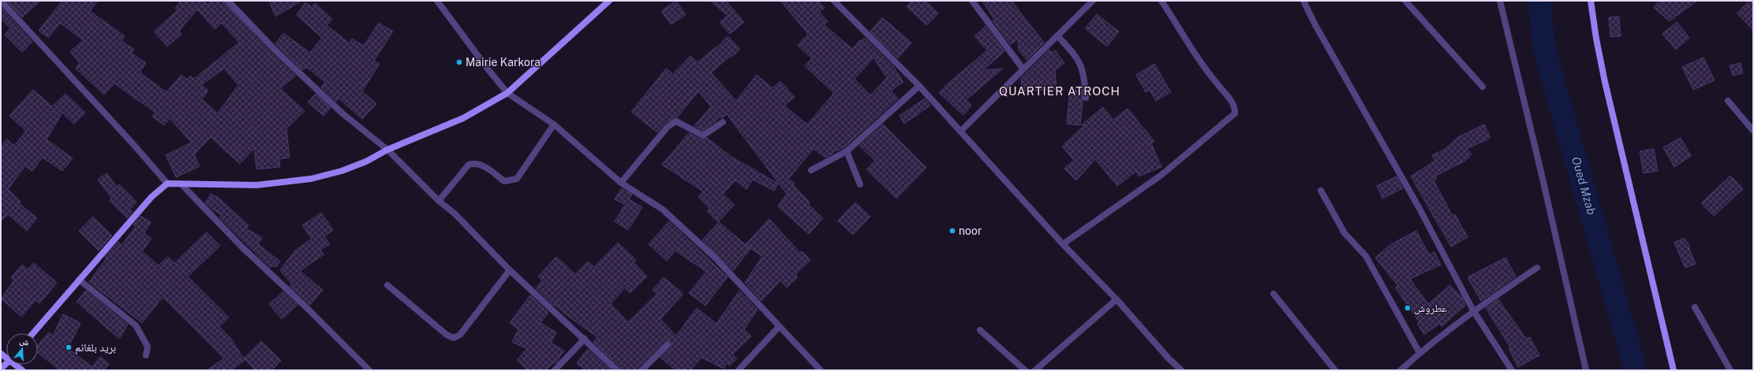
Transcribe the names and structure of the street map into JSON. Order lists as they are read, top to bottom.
{
  "districts": ["QUARTIER ATROCH"],
  "water": ["Oued Mzab"],
  "places": [
    "Mairie Karkora",
    "noor",
    "عطروش",
    "بريد بلغانم"
  ],
  "north": "top"
}
